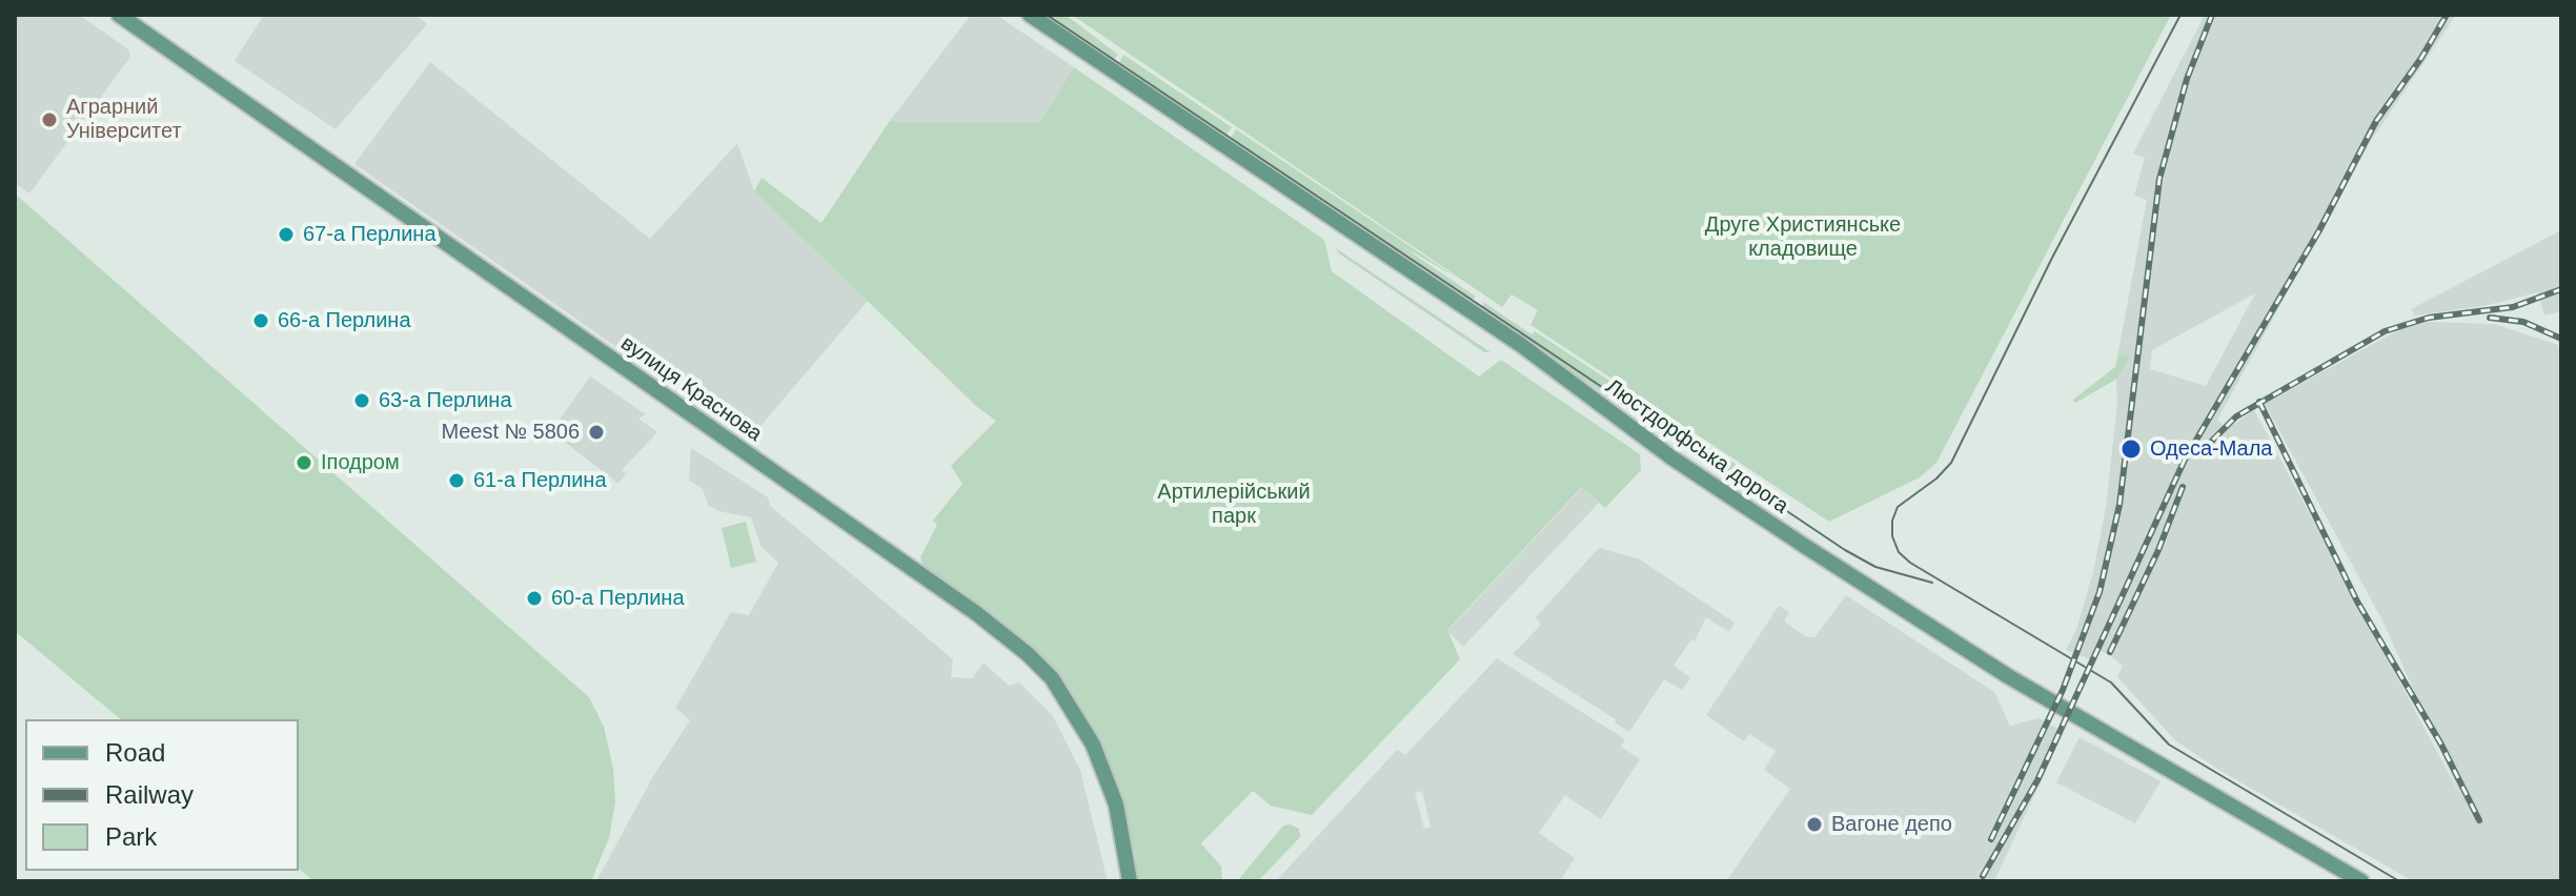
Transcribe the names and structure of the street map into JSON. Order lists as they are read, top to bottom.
{
  "streets": {
    "main road": ["вулиця Краснова", "Люстдорфська дорога"]
  },
  "parks": ["Друге Християнське кладовище", "Артилерійський парк"],
  "places": [
    "Аграрний Університет",
    "67-а Перлина",
    "66-а Перлина",
    "63-а Перлина",
    "Meest № 5806",
    "Одеса-Мала",
    "Іподром",
    "61-а Перлина",
    "60-а Перлина",
    "Вагоне депо"
  ],
  "legend": ["Road", "Railway", "Park"]
}
